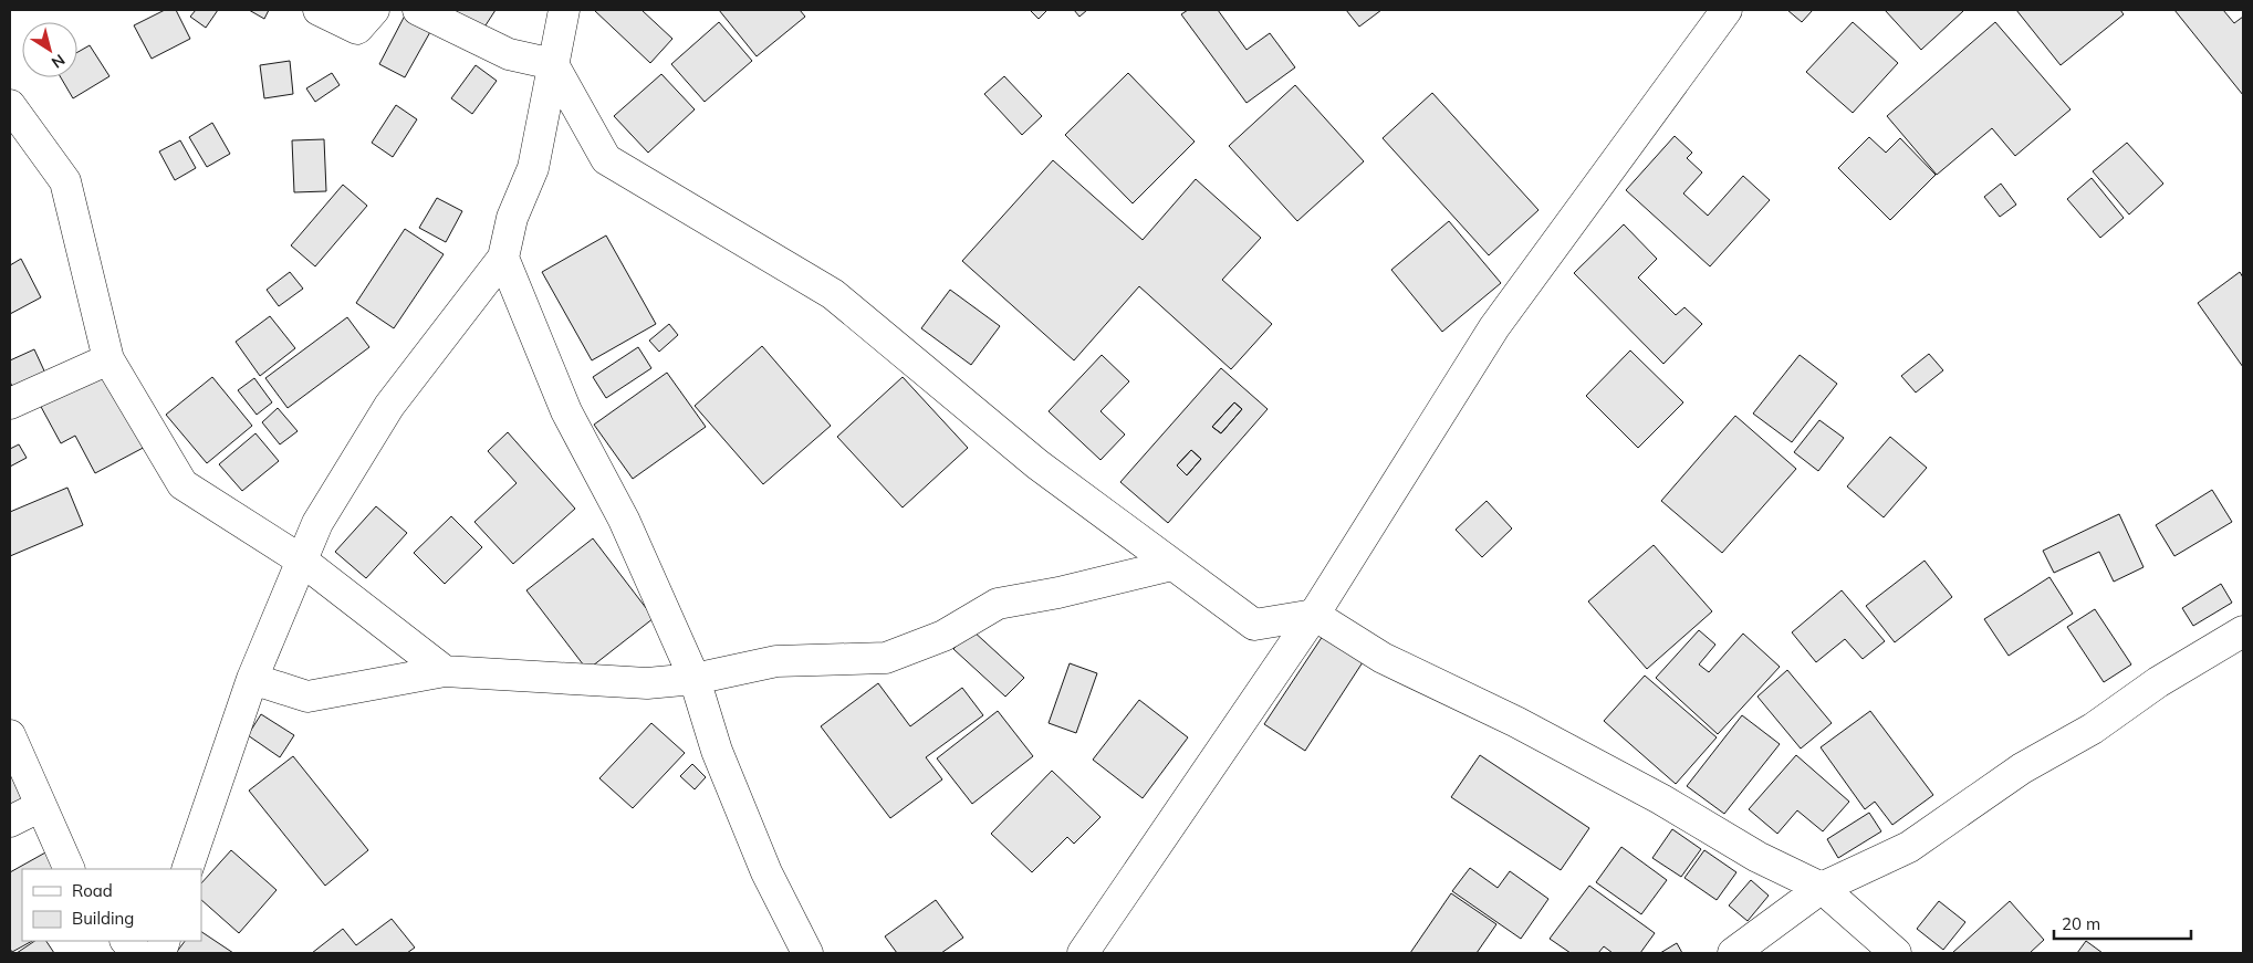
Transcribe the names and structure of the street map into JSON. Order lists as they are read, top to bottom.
{
  "legend": ["Road", "Building"],
  "scale_bar": "20 m",
  "north": "bottom right"
}
